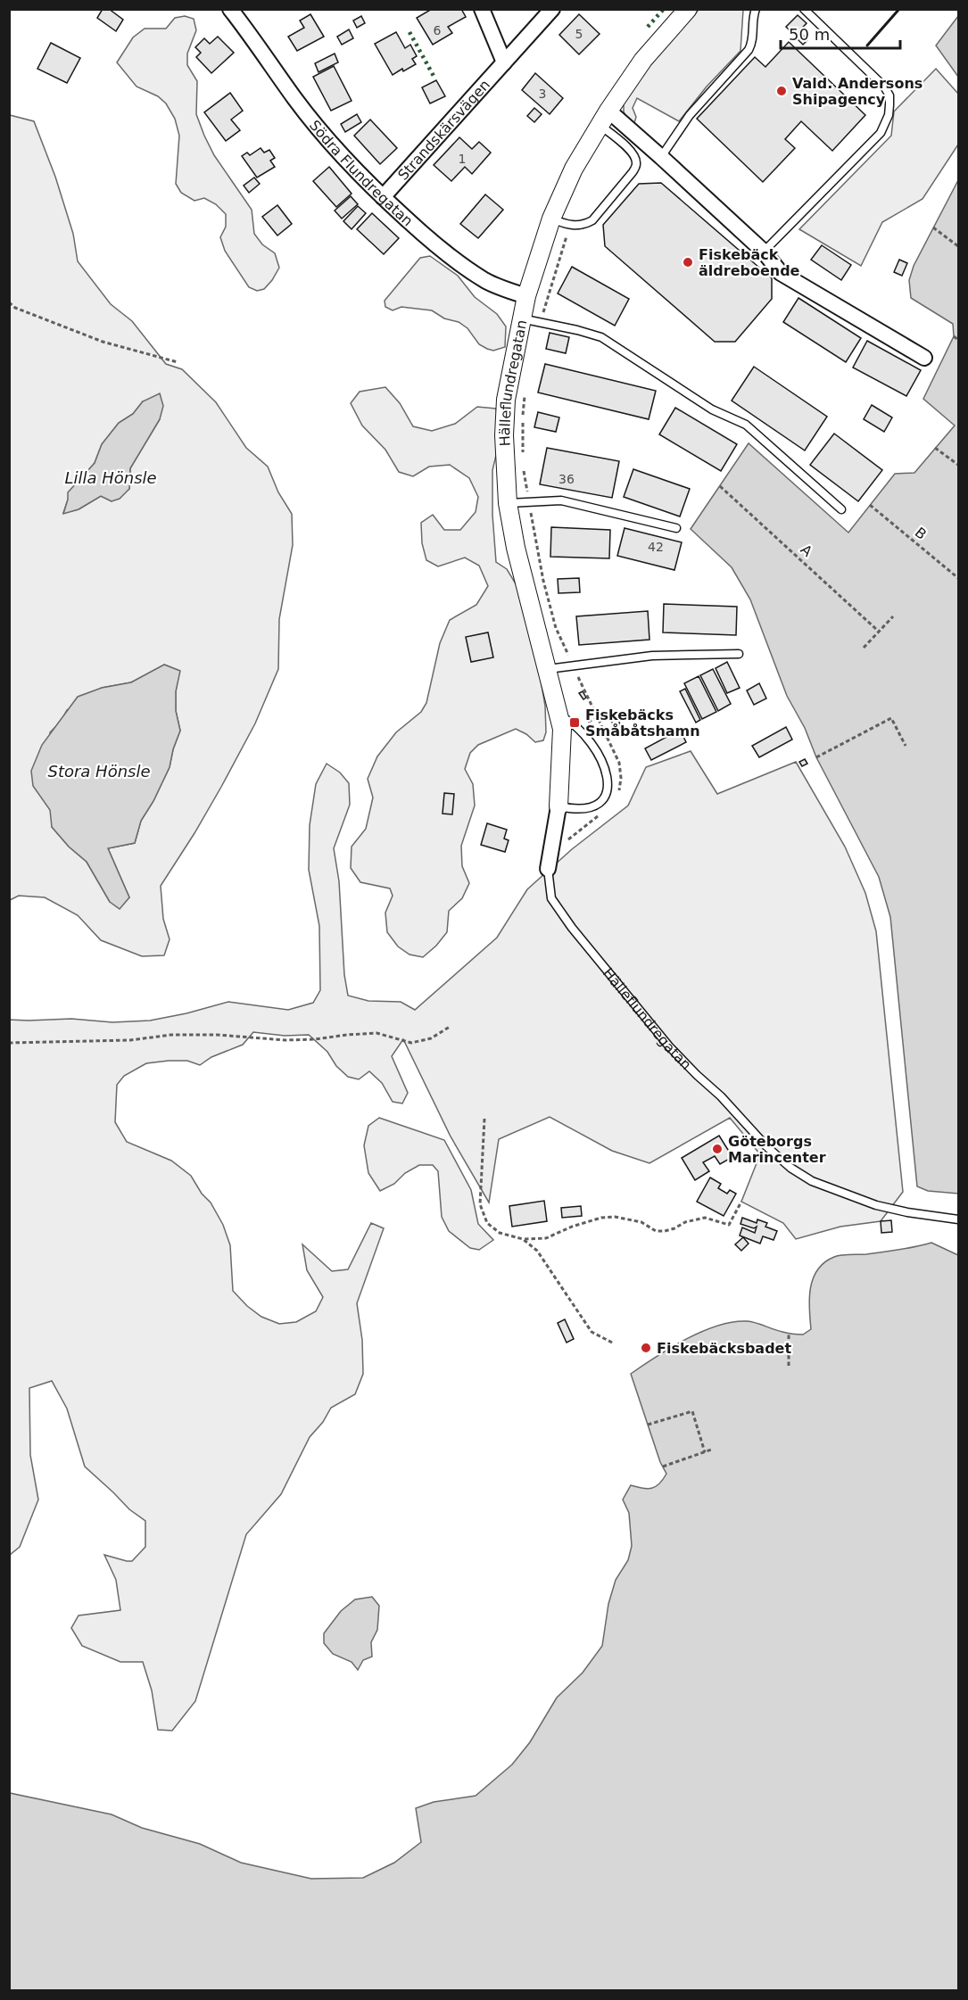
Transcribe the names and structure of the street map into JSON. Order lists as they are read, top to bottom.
{
  "streets": {
    "street": ["Strandskärsvägen", "Södra Flundregatan", "Hälleflundregatan"],
    "path": ["B", "A"]
  },
  "crossings": [
    ["Strandskärsvägen", "Södra Flundregatan"],
    ["Södra Flundregatan", "Hälleflundregatan"]
  ],
  "water": ["Lilla Hönsle", "Stora Hönsle"],
  "places": {
    "other": [
      "Vald. Andersons Shipagency",
      "Fiskebäck äldreboende",
      "Göteborgs Marincenter",
      "Fiskebäcksbadet"
    ],
    "transit": ["Fiskebäcks Småbåtshamn"]
  },
  "house_numbers": [
    "6",
    "5",
    "3",
    "1",
    "36",
    "42"
  ],
  "scale_bar": "50 m"
}
